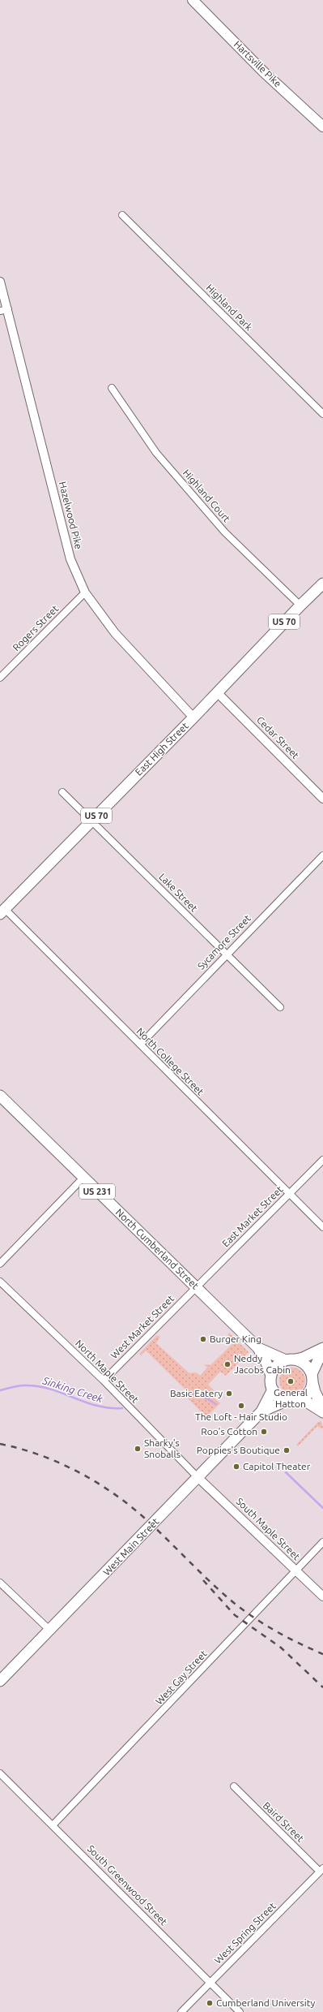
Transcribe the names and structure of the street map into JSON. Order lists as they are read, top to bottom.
{
  "streets": {
    "main road": [
      "Hartsville Pike",
      "US 70",
      "East High Street",
      "US 231",
      "North Cumberland Street",
      "West Main Street"
    ],
    "street": [
      "Highland Park",
      "Highland Court",
      "Hazelwood Pike",
      "Rogers Street",
      "Cedar Street",
      "Lake Street",
      "Sycamore Street",
      "North College Street",
      "East Market Street",
      "West Market Street",
      "North Maple Street",
      "South Maple Street",
      "West Gay Street",
      "Baird Street",
      "South Greenwood Street",
      "West Spring Street"
    ]
  },
  "crossings": [
    ["Highland Court", "East High Street"],
    ["Hazelwood Pike", "Rogers Street"],
    ["Hazelwood Pike", "East High Street"],
    ["Cedar Street", "East High Street"],
    ["East High Street", "Lake Street"],
    ["East High Street", "North College Street"],
    ["Lake Street", "Sycamore Street"],
    ["Sycamore Street", "North College Street"],
    ["North College Street", "East Market Street"],
    ["US 231", "North Cumberland Street"],
    ["US 231", "West Main Street"],
    ["East Market Street", "North Cumberland Street"],
    ["East Market Street", "West Market Street"],
    ["North Cumberland Street", "West Market Street"],
    ["North Cumberland Street", "West Main Street"],
    ["West Market Street", "North Maple Street"],
    ["North Maple Street", "South Maple Street"],
    ["North Maple Street", "West Main Street"],
    ["South Maple Street", "West Main Street"],
    ["South Maple Street", "West Gay Street"],
    ["West Gay Street", "South Greenwood Street"],
    ["Baird Street", "West Spring Street"],
    ["South Greenwood Street", "West Spring Street"]
  ],
  "water": ["Sinking Creek"],
  "places": [
    "Burger King",
    "Neddy Jacobs Cabin",
    "General Hatton",
    "Basic Eatery",
    "The Loft - Hair Studio",
    "Roo's Cotton",
    "Sharky's Snoballs",
    "Poppies's Boutique",
    "Capitol Theater",
    "Cumberland University"
  ]
}
